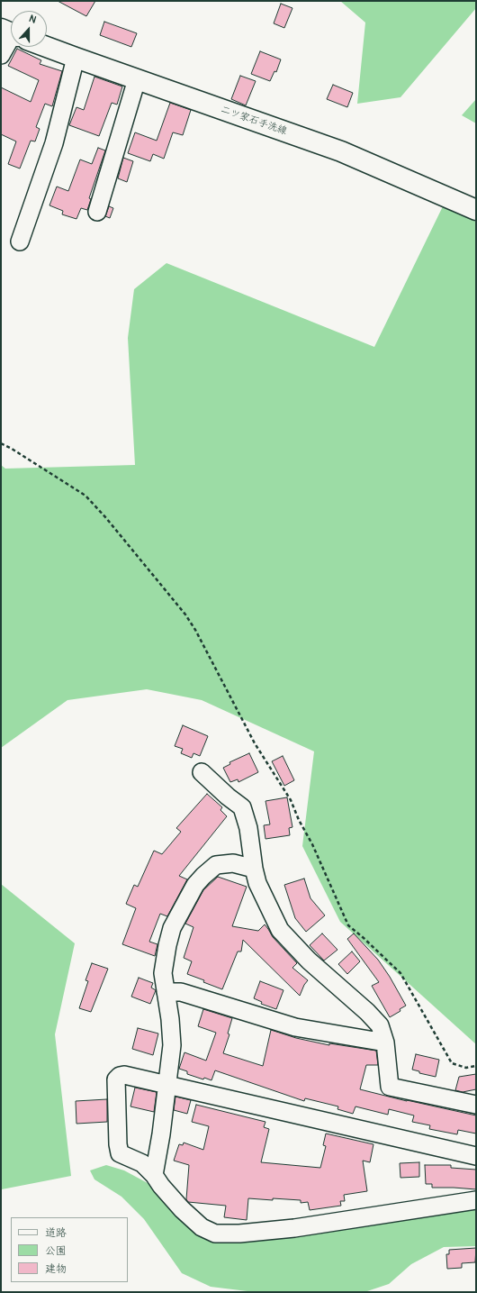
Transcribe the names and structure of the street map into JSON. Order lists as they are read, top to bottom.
{
  "streets": {
    "street": ["二ツ家石手洗線"]
  },
  "legend": ["道路", "公園", "建物"],
  "north": "top"
}
